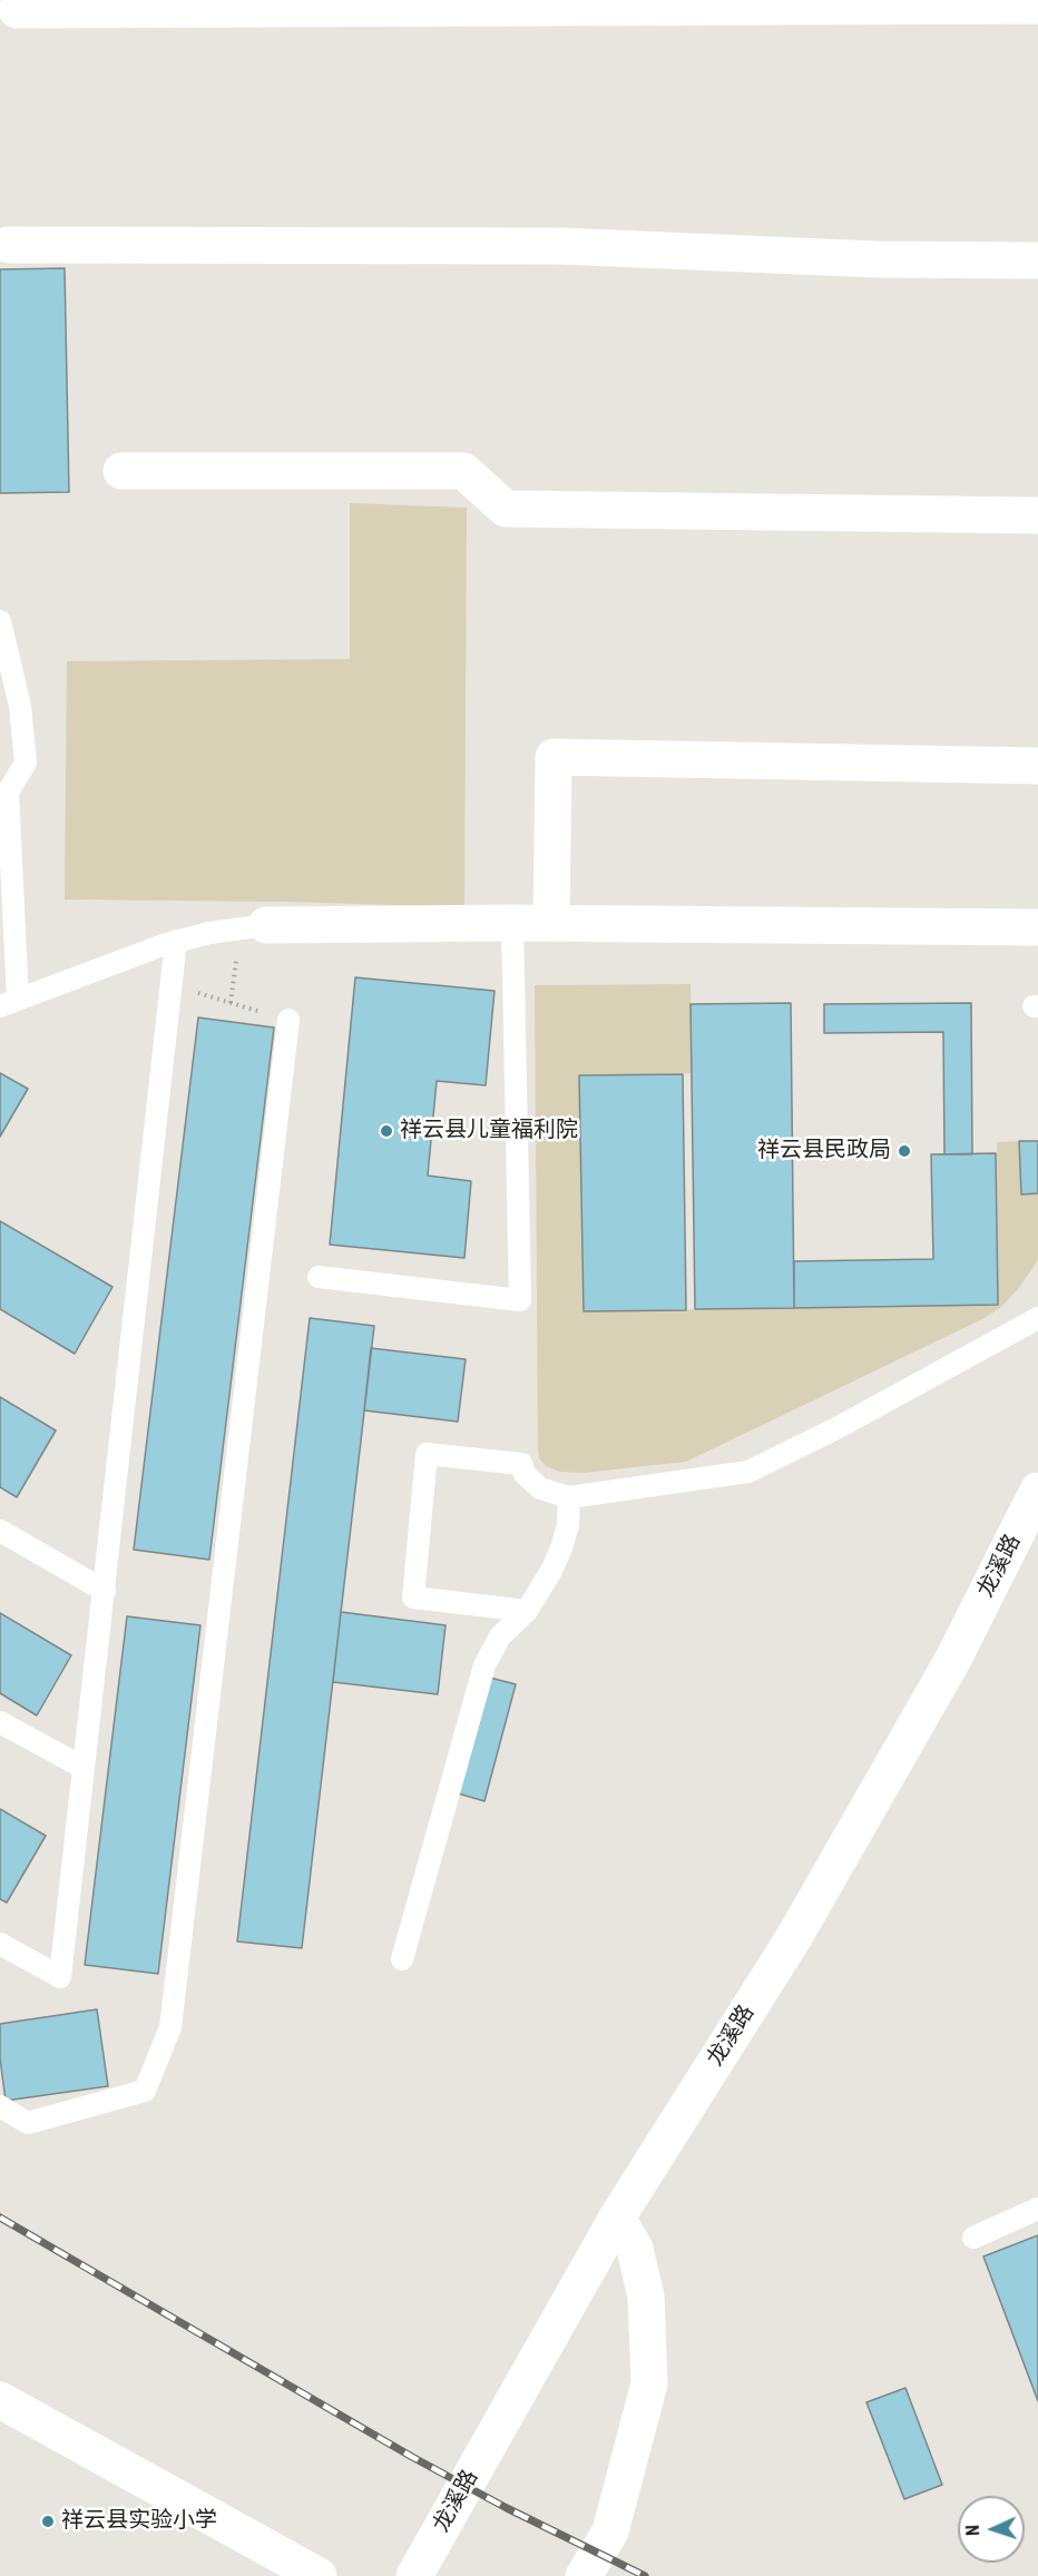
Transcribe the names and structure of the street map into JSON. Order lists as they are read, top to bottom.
{
  "streets": {
    "street": ["龙溪路"]
  },
  "places": ["祥云县儿童福利院", "祥云县民政局", "祥云县实验小学"],
  "north": "left"
}
